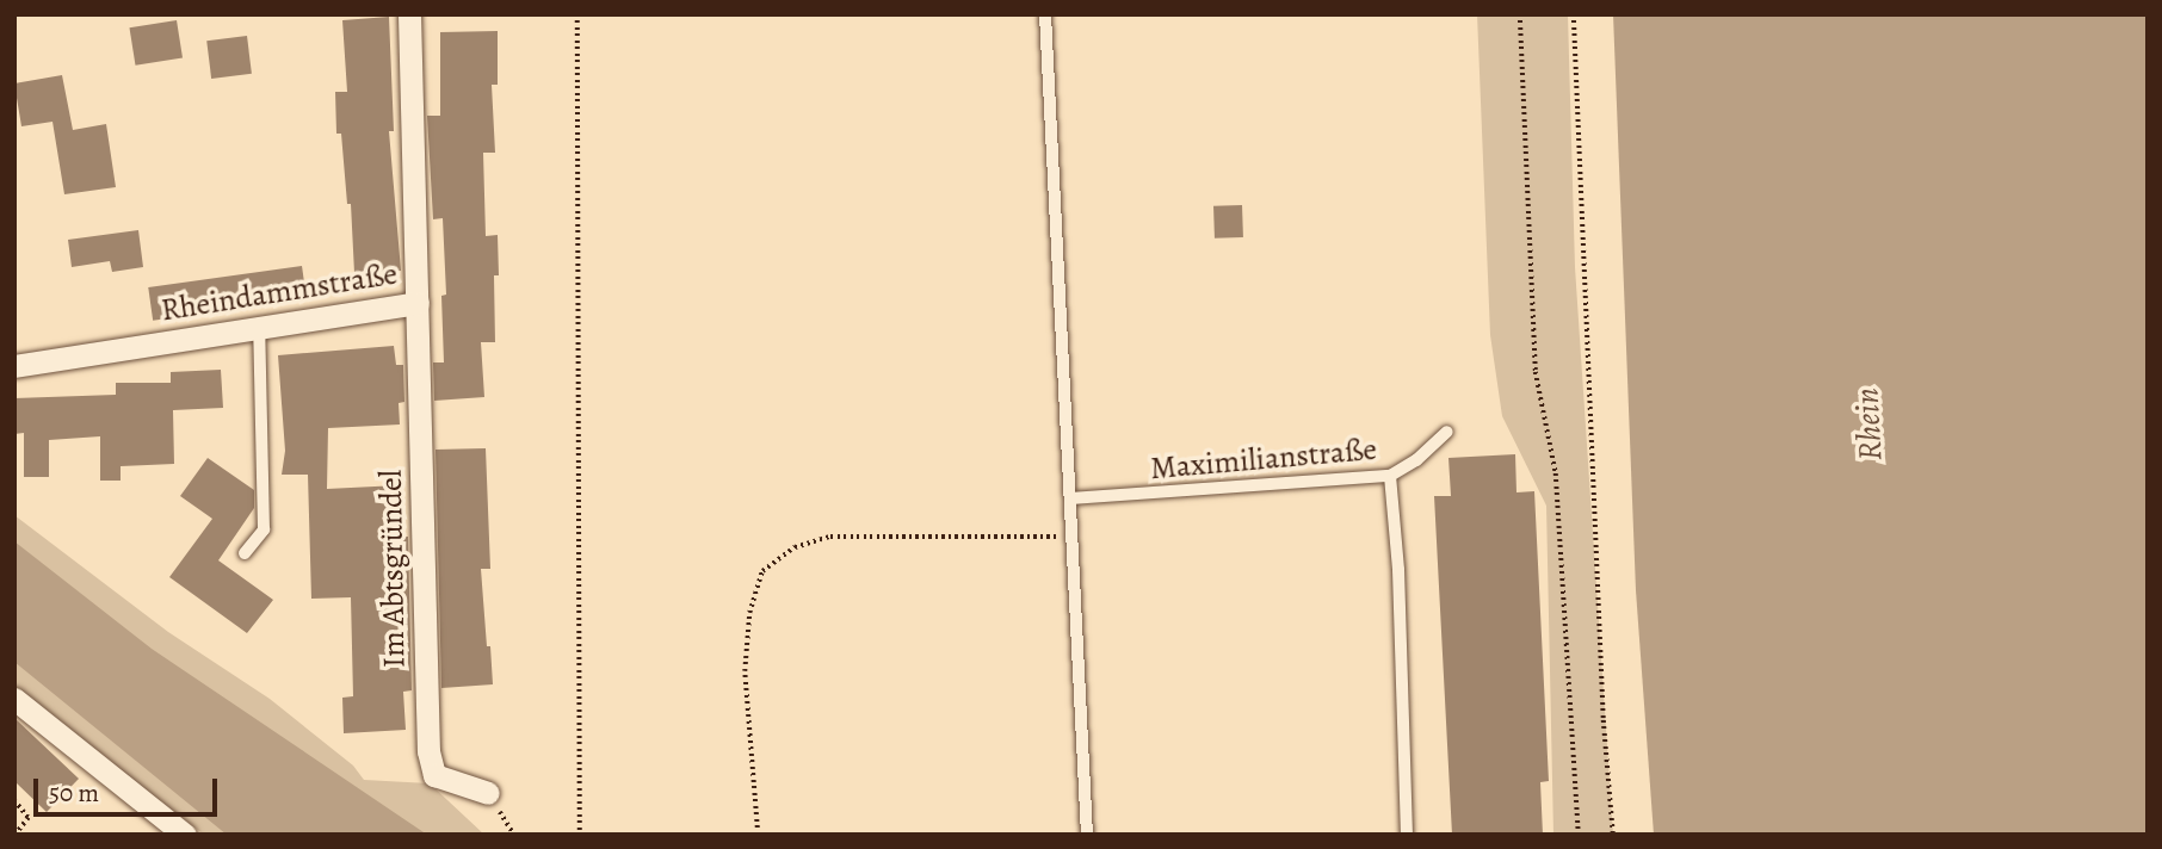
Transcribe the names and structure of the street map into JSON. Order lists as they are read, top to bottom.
{
  "streets": {
    "street": ["Rheindammstraße", "Im Abtsgründel"],
    "lane": ["Maximilianstraße"]
  },
  "crossings": [
    ["Rheindammstraße", "Im Abtsgründel"]
  ],
  "water": ["Rhein"],
  "scale_bar": "50 m"
}
